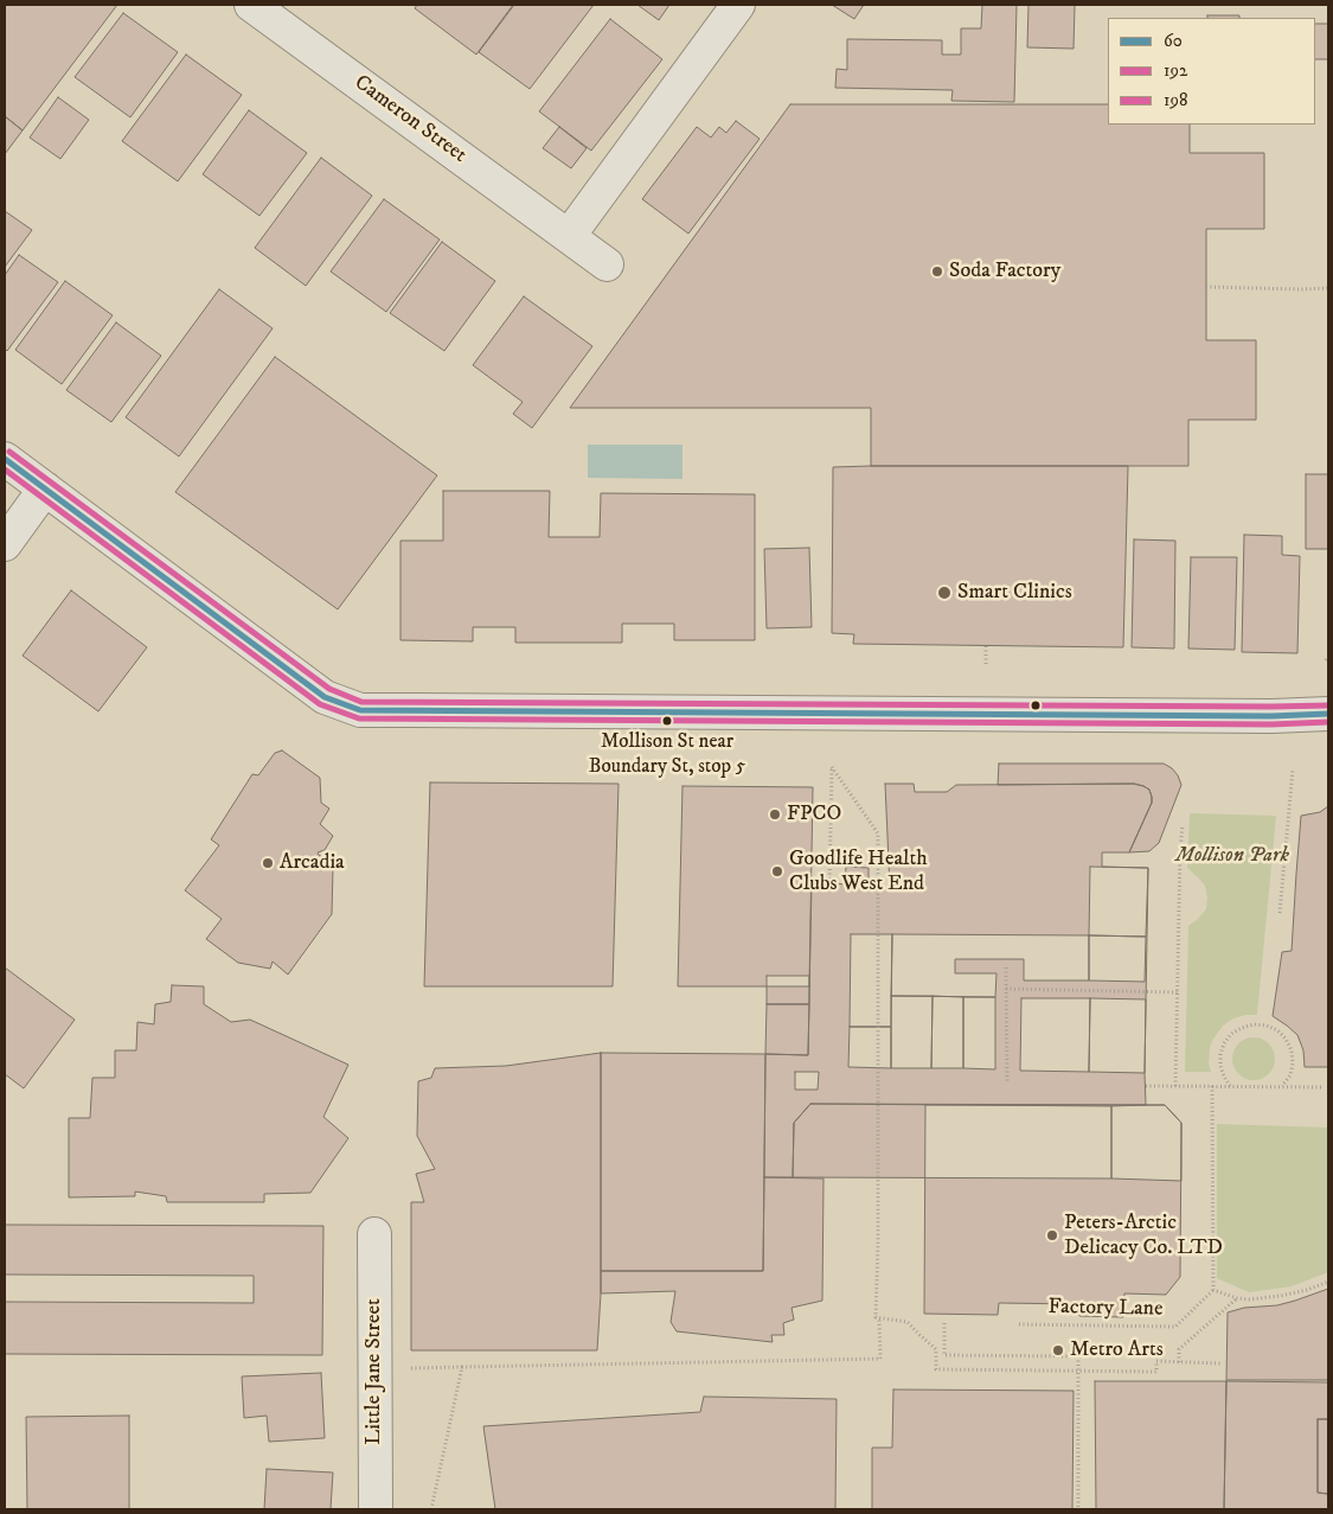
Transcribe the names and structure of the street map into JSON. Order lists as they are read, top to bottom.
{
  "streets": {
    "street": ["Cameron Street", "Little Jane Street"],
    "path": ["Factory Lane"]
  },
  "parks": ["Mollison Park"],
  "places": [
    "Soda Factory",
    "Smart Clinics",
    "Mollison St near Boundary St, stop 5",
    "FPCO",
    "Arcadia",
    "Goodlife Health Clubs West End",
    "Peters-Arctic Delicacy Co. LTD",
    "Metro Arts"
  ],
  "lines": ["transit line 198", "transit line 60", "transit line 192"],
  "legend": ["60", "192", "198"]
}
